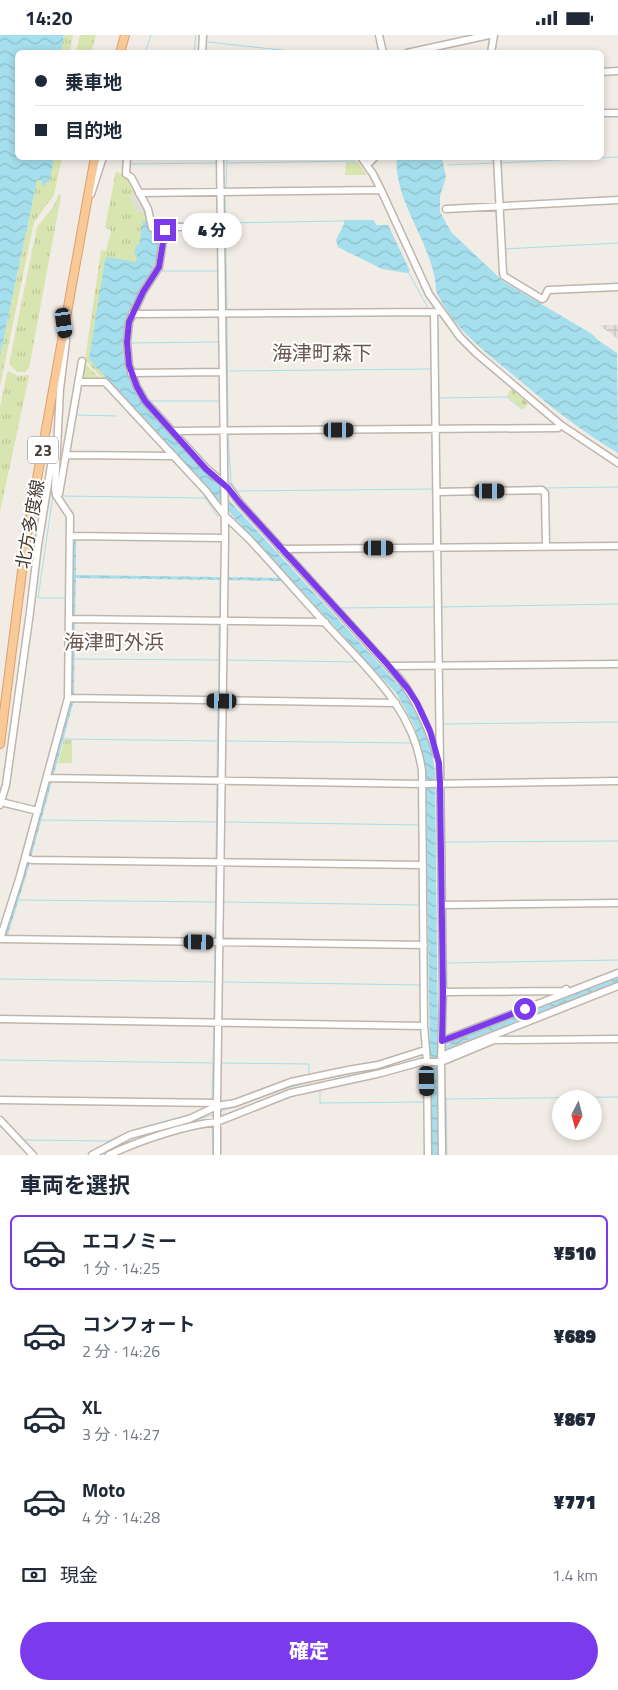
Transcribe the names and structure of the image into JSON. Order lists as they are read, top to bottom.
{
  "streets": {
    "main road": ["23", "北方多度線"]
  },
  "districts": ["海津町森下", "海津町外浜"],
  "north": "bottom",
  "page": {
    "status": "14:20",
    "banner": ["乗車地", "目的地"],
    "bubble": "4 分",
    "heading": "車両を選択",
    "list": [
      {
        "name": "エコノミー",
        "note": "1 分 · 14:25",
        "value": "¥510"
      },
      {
        "name": "コンフォート",
        "note": "2 分 · 14:26",
        "value": "¥689"
      },
      {
        "name": "XL",
        "note": "3 分 · 14:27",
        "value": "¥867"
      },
      {
        "name": "Moto",
        "note": "4 分 · 14:28",
        "value": "¥771"
      }
    ],
    "pay": ["現金", "1.4 km"],
    "buttons": "確定"
  }
}
